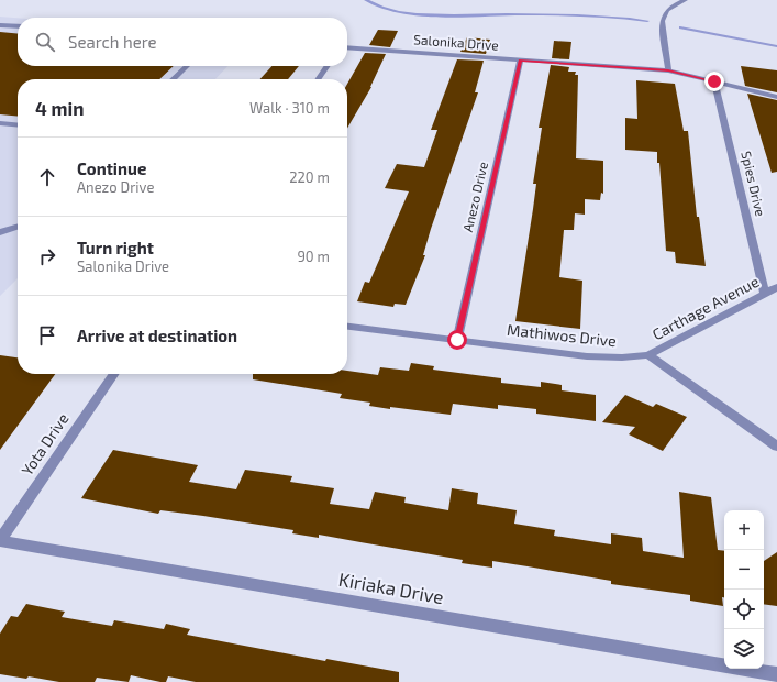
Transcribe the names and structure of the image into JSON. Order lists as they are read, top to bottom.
{
  "streets": {
    "street": [
      "Salonika Drive",
      "Spies Drive",
      "Anezo Drive",
      "Carthage Avenue",
      "Mathiwos Drive",
      "Yota Drive",
      "Kiriaka Drive"
    ]
  },
  "crossings": [
    ["Salonika Drive", "Spies Drive"],
    ["Salonika Drive", "Anezo Drive"],
    ["Spies Drive", "Carthage Avenue"],
    ["Anezo Drive", "Mathiwos Drive"],
    ["Carthage Avenue", "Mathiwos Drive"],
    ["Yota Drive", "Kiriaka Drive"]
  ],
  "page": {
    "search": "Search here",
    "heading": ["4 min", "Walk · 310 m"],
    "list": [
      ["Continue", "Anezo Drive", "220 m"],
      ["Turn right", "Salonika Drive", "90 m"],
      "Arrive at destination"
    ],
    "map_buttons": ["+", "−"]
  }
}
